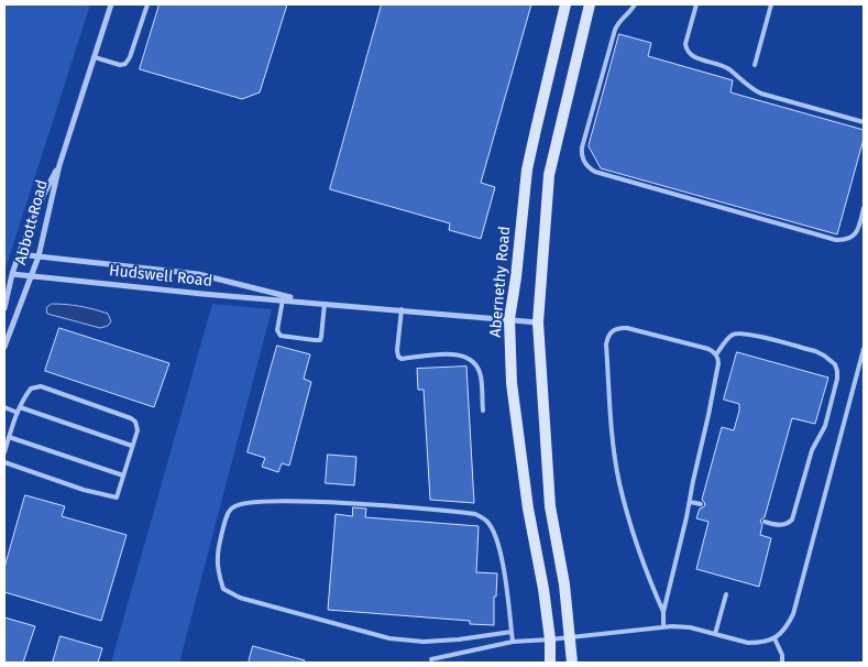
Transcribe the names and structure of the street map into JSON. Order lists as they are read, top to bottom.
{
  "streets": {
    "main road": ["Abernethy Road"],
    "street": ["Abbott Road", "Hudswell Road"]
  },
  "crossings": [
    ["Abbott Road", "Hudswell Road"],
    ["Hudswell Road", "Abernethy Road"]
  ]
}
